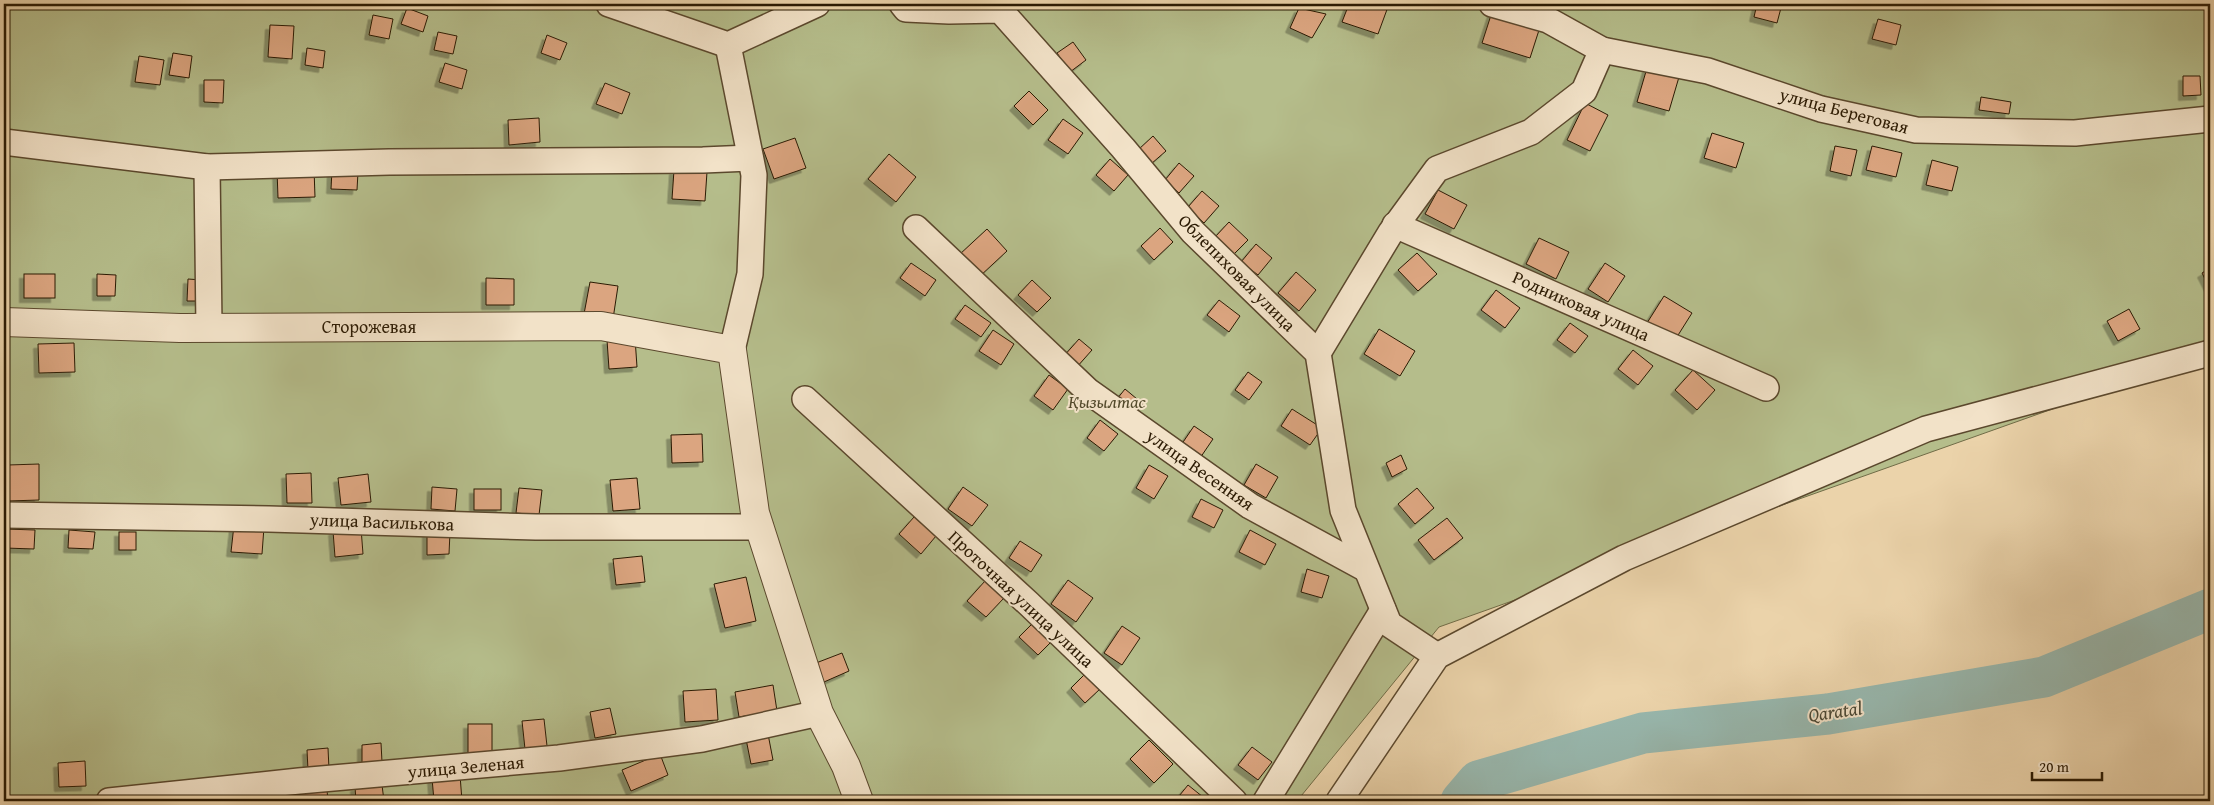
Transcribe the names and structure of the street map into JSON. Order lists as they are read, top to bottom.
{
  "streets": {
    "street": [
      "улица Береговая",
      "Облепиховая улица",
      "Родниковая улица",
      "Сторожевая",
      "улица Весенняя",
      "улица Василькова",
      "Проточная улица улица",
      "улица Зеленая"
    ]
  },
  "water": ["Qaratal"],
  "parks": ["Қызылтас"],
  "scale_bar": "20 m"
}
